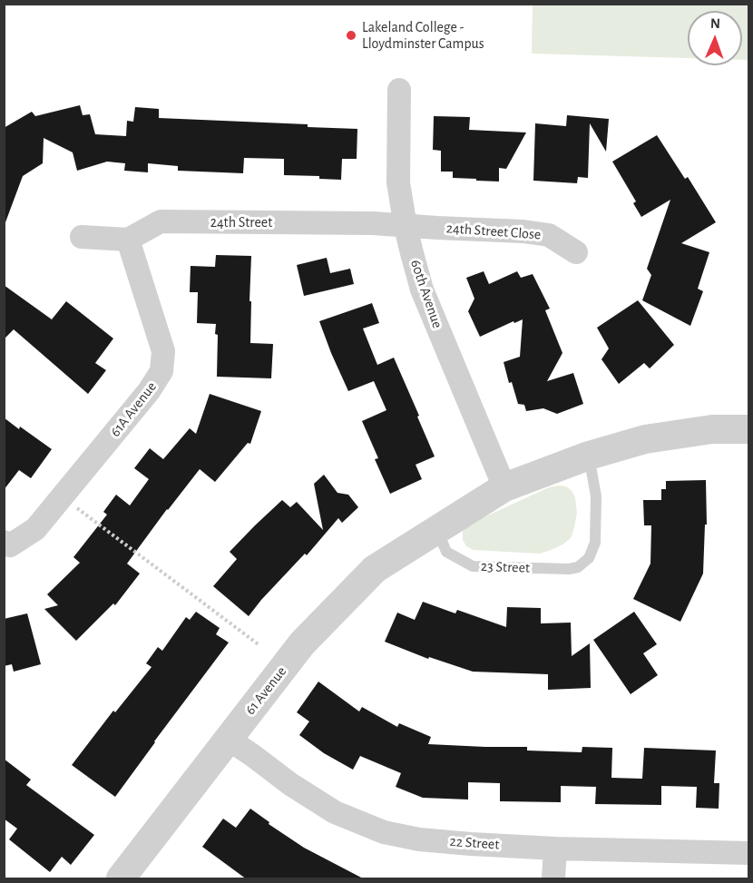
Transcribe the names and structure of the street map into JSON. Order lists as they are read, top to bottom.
{
  "streets": {
    "street": [
      "24th Street",
      "24th Street Close",
      "60th Avenue",
      "61A Avenue",
      "61 Avenue",
      "22 Street"
    ],
    "lane": ["23 Street"]
  },
  "crossings": [
    ["24th Street", "24th Street Close"],
    ["24th Street", "60th Avenue"],
    ["24th Street", "61A Avenue"],
    ["24th Street Close", "60th Avenue"],
    ["23 Street", "61 Avenue"],
    ["61 Avenue", "22 Street"]
  ],
  "places": ["Lakeland College - Lloydminster Campus"],
  "north": "top"
}
